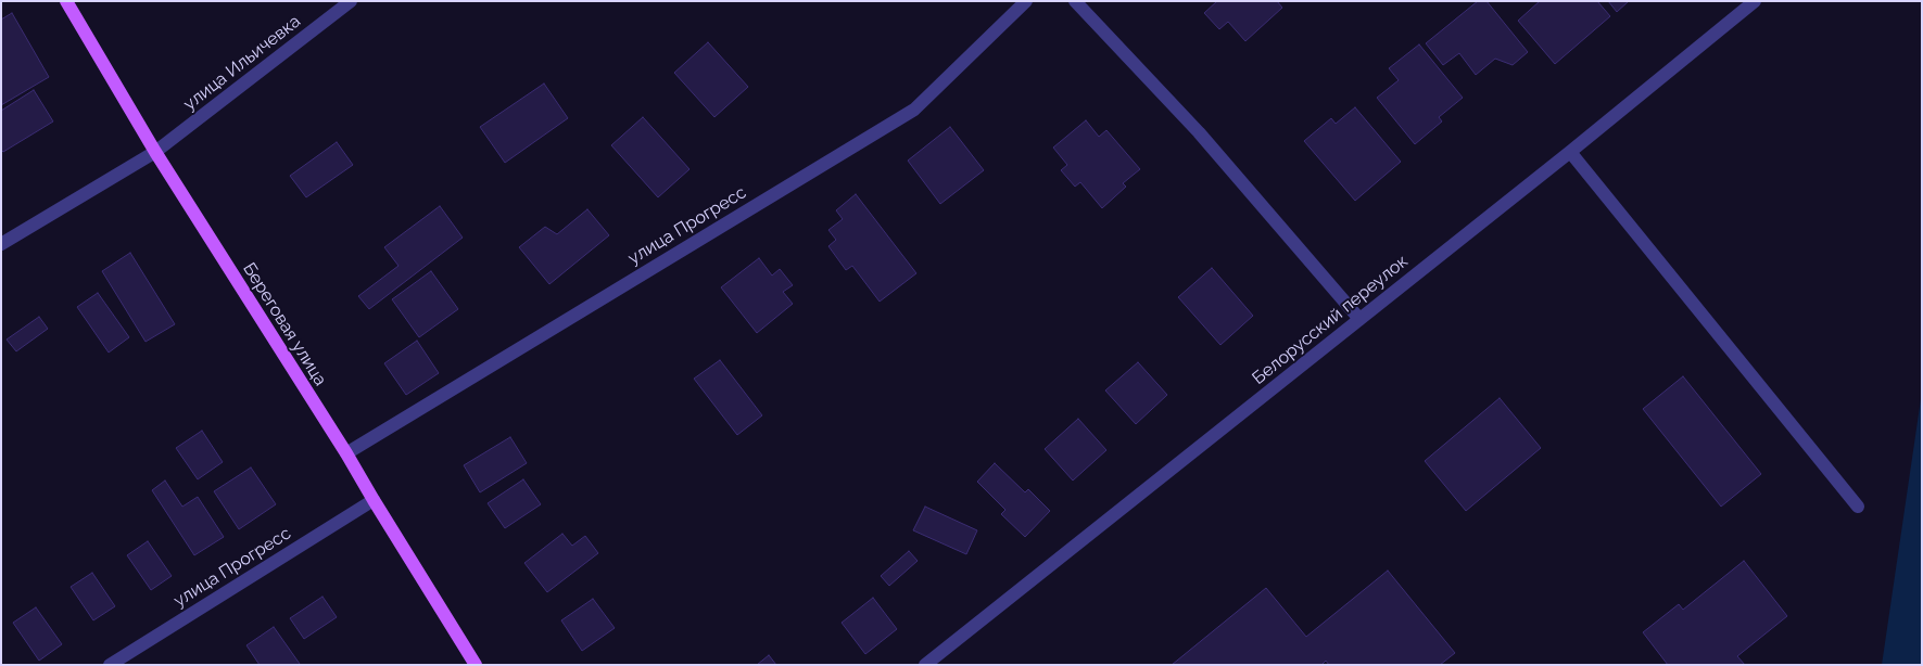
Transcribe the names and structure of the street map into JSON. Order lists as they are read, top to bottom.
{
  "streets": {
    "main road": ["Береговая улица"],
    "street": ["улица Ильичевка", "улица Прогресс", "Белорусский переулок"]
  },
  "crossings": [
    ["улица Ильичевка", "Береговая улица"],
    ["улица Прогресс", "Береговая улица"]
  ]
}
